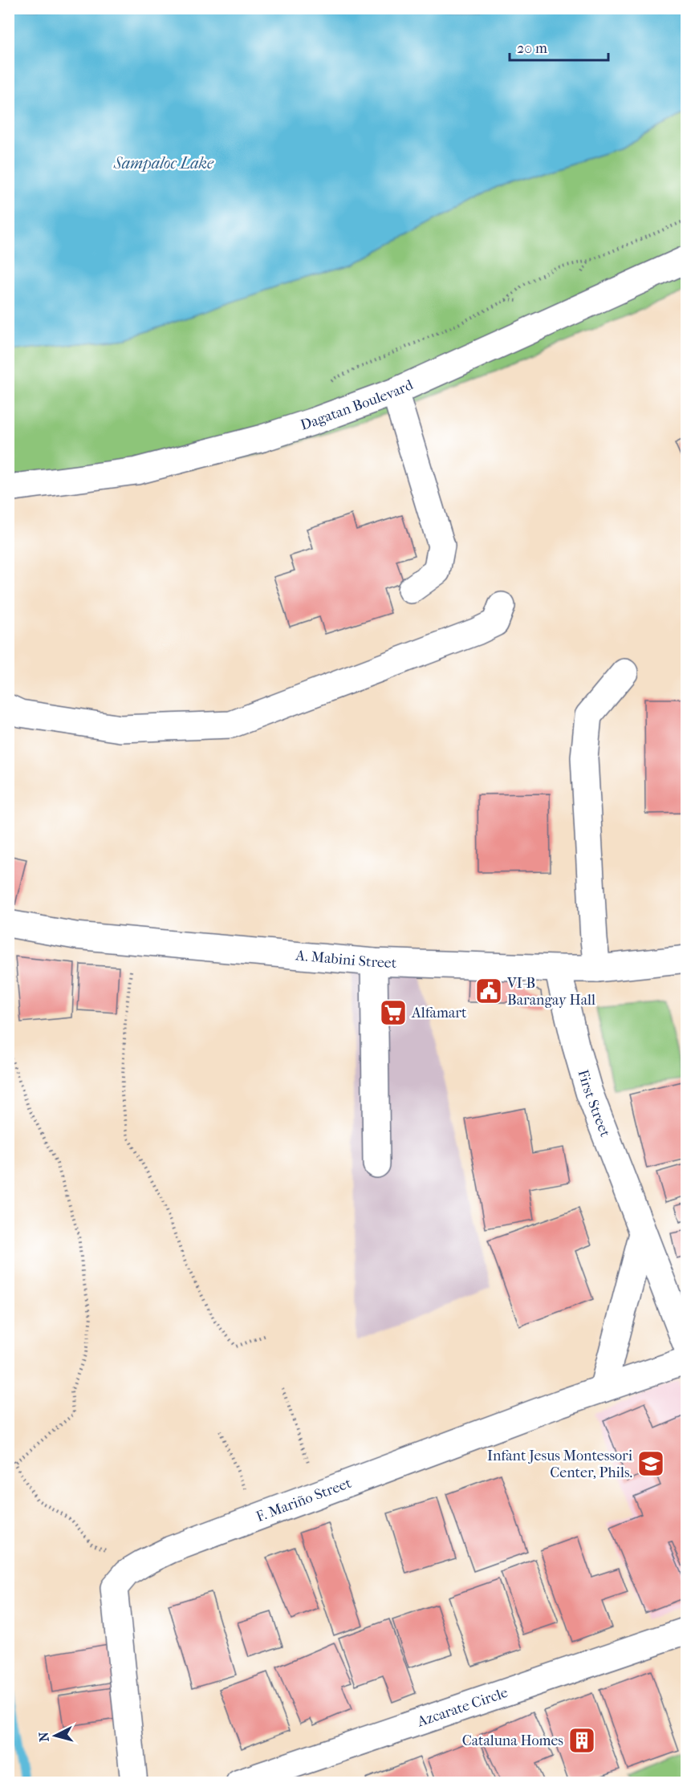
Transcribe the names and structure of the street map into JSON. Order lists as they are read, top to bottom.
{
  "streets": {
    "street": [
      "Dagatan Boulevard",
      "A. Mabini Street",
      "First Street",
      "F. Mariño Street",
      "Azcarate Circle"
    ]
  },
  "crossings": [
    ["A. Mabini Street", "First Street"]
  ],
  "water": ["Sampaloc Lake"],
  "places": {
    "public building": ["VI-B Barangay Hall"],
    "supermarket": ["Alfamart"],
    "school or university": ["Infant Jesus Montessori Center, Phils."],
    "building": ["Cataluna Homes"]
  },
  "scale_bar": "20 m",
  "north": "left"
}
